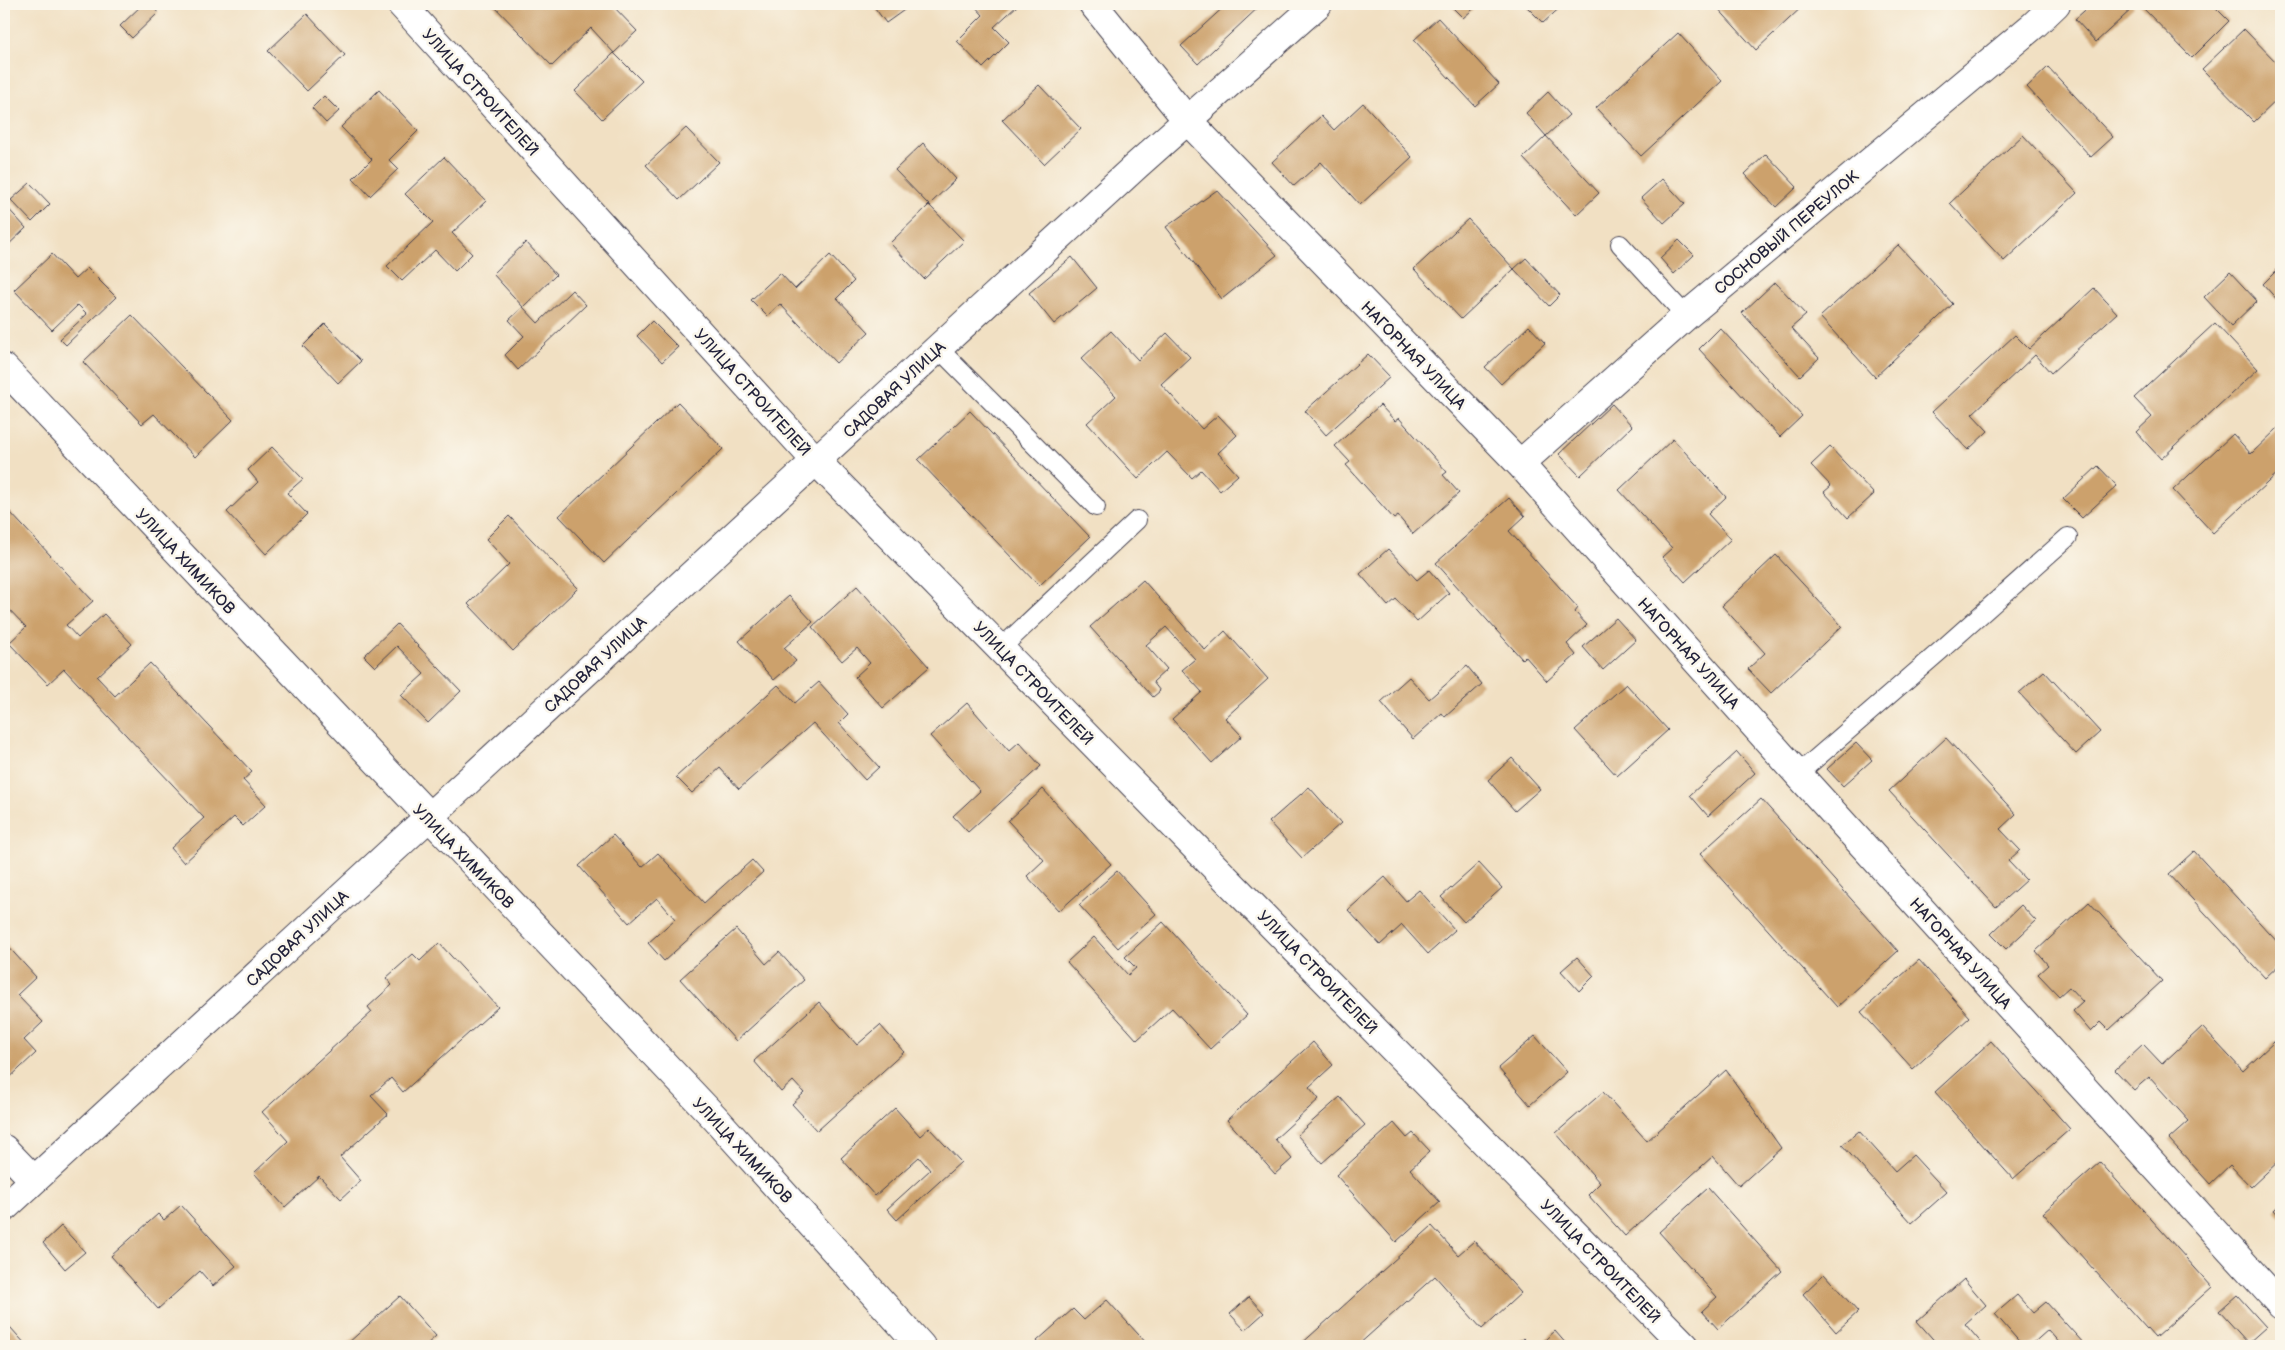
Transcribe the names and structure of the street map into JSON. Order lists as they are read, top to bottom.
{
  "streets": {
    "street": [
      "УЛИЦА СТРОИТЕЛЕЙ",
      "СОСНОВЫЙ ПЕРЕУЛОК",
      "НАГОРНАЯ УЛИЦА",
      "САДОВАЯ УЛИЦА",
      "УЛИЦА ХИМИКОВ"
    ]
  },
  "crossings": [
    ["УЛИЦА СТРОИТЕЛЕЙ", "САДОВАЯ УЛИЦА"],
    ["СОСНОВЫЙ ПЕРЕУЛОК", "НАГОРНАЯ УЛИЦА"],
    ["НАГОРНАЯ УЛИЦА", "САДОВАЯ УЛИЦА"],
    ["САДОВАЯ УЛИЦА", "УЛИЦА ХИМИКОВ"]
  ]
}
